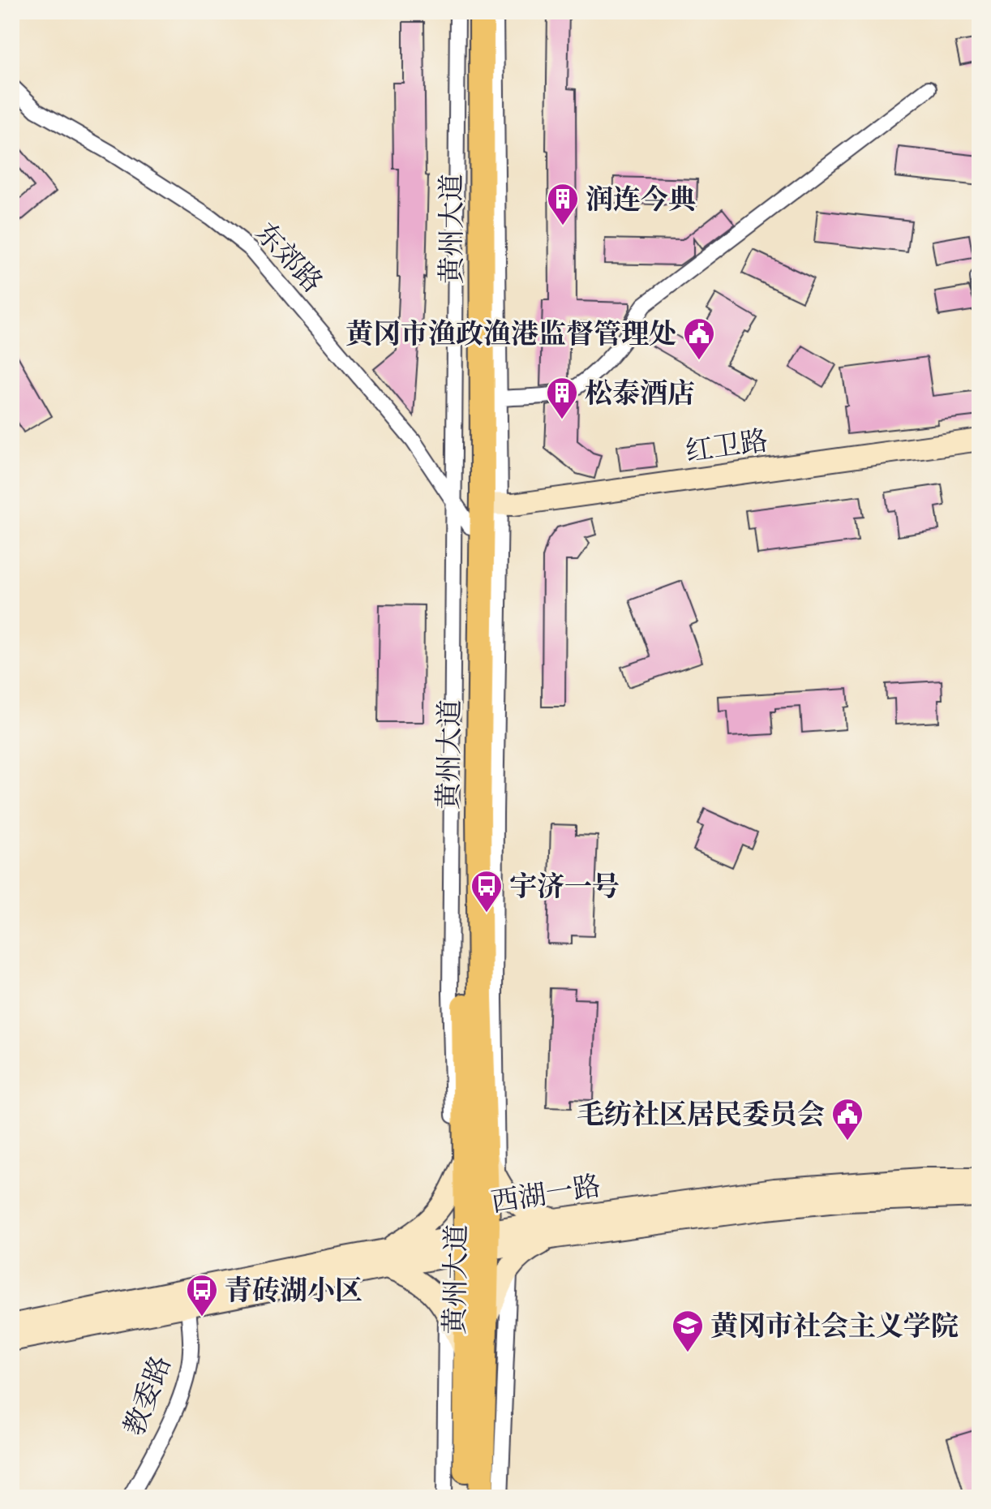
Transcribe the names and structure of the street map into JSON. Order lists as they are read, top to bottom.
{
  "streets": {
    "main road": ["黄州大道", "红卫路", "西湖一路"],
    "street": ["东郊路", "教委路"]
  },
  "crossings": [
    ["黄州大道", "东郊路"],
    ["黄州大道", "红卫路"],
    ["黄州大道", "西湖一路"],
    ["西湖一路", "教委路"]
  ],
  "places": {
    "building": ["润连今典", "松泰酒店"],
    "public building": ["黄冈市渔政渔港监督管理处", "毛纺社区居民委员会"],
    "bus stop": ["宇济一号", "青砖湖小区"],
    "school or university": ["黄冈市社会主义学院"]
  }
}
